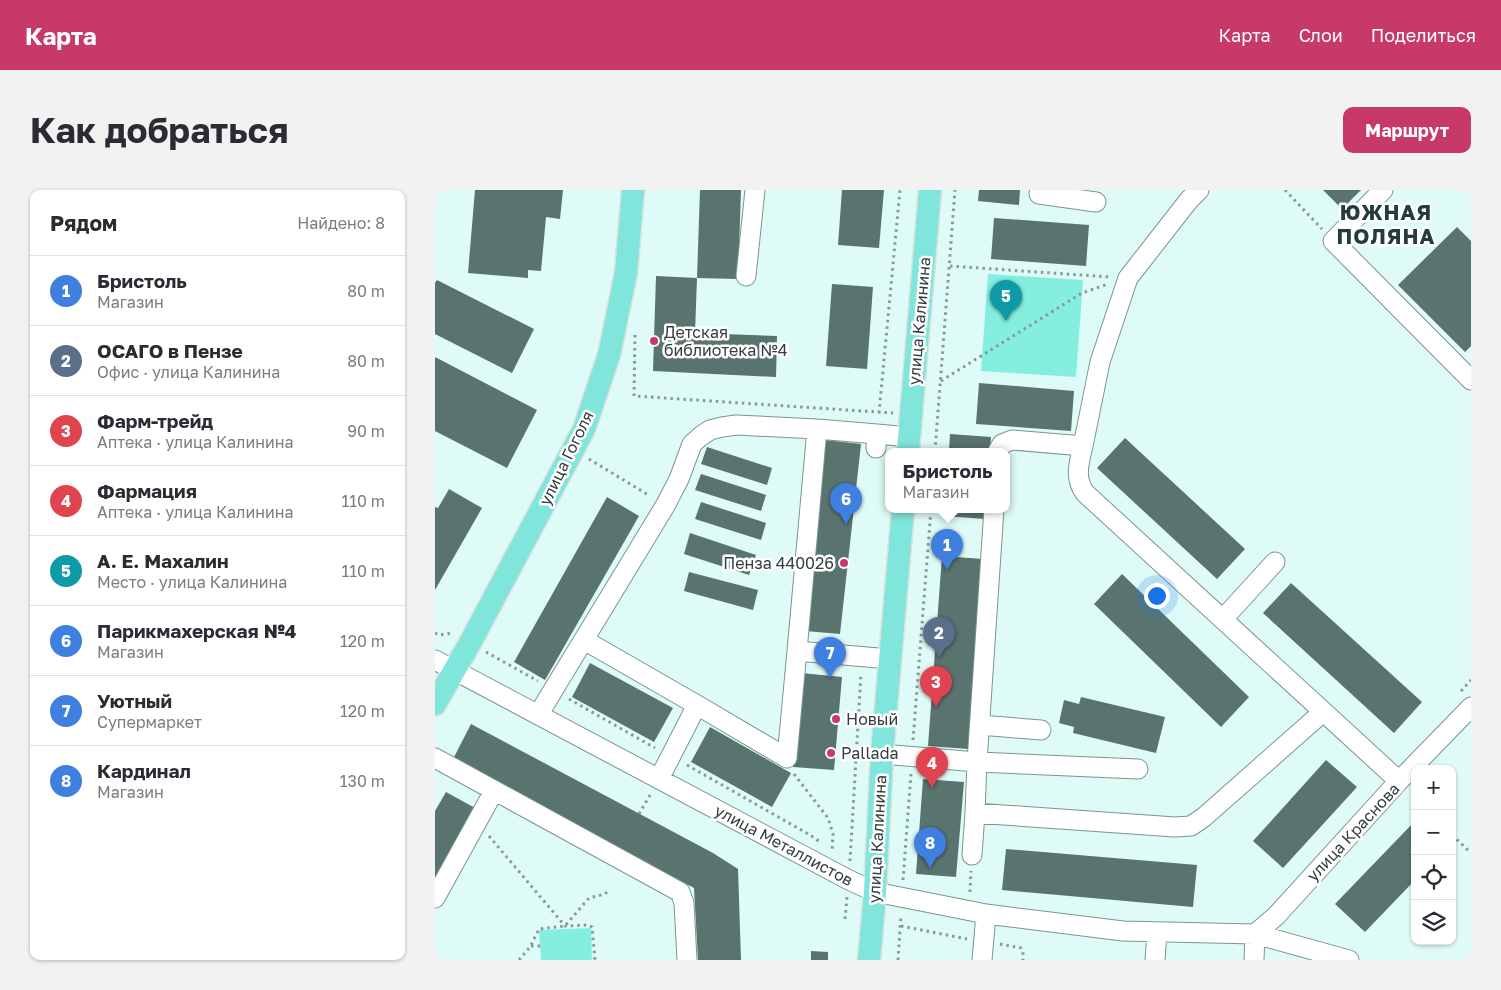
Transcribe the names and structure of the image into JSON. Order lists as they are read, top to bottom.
{
  "streets": {
    "main road": ["улица Калинина", "улица Гоголя"],
    "street": ["улица Краснова", "улица Металлистов"]
  },
  "crossings": [
    ["улица Калинина", "улица Металлистов"],
    ["улица Гоголя", "улица Металлистов"],
    ["улица Краснова", "улица Металлистов"]
  ],
  "districts": ["ЮЖНАЯ ПОЛЯНА"],
  "places": [
    "Детская библиотека №4",
    "Пенза 440026",
    "Новый",
    "Pallada"
  ],
  "page": {
    "header": "Карта",
    "nav": ["Карта", "Слои", "Поделиться"],
    "buttons": "Маршрут",
    "title": "Как добраться",
    "heading": ["Рядом", "Найдено: 8"],
    "list": [
      {
        "mark": "1",
        "name": "Бристоль",
        "note": "Магазин",
        "value": "80 m"
      },
      {
        "mark": "2",
        "name": "ОСАГО в Пензе",
        "note": "Офис · улица Калинина",
        "value": "80 m"
      },
      {
        "mark": "3",
        "name": "Фарм-трейд",
        "note": "Аптека · улица Калинина",
        "value": "90 m"
      },
      {
        "mark": "4",
        "name": "Фармация",
        "note": "Аптека · улица Калинина",
        "value": "110 m"
      },
      {
        "mark": "5",
        "name": "А. Е. Махалин",
        "note": "Место · улица Калинина",
        "value": "110 m"
      },
      {
        "mark": "6",
        "name": "Парикмахерская №4",
        "note": "Магазин",
        "value": "120 m"
      },
      {
        "mark": "7",
        "name": "Уютный",
        "note": "Супермаркет",
        "value": "120 m"
      },
      {
        "mark": "8",
        "name": "Кардинал",
        "note": "Магазин",
        "value": "130 m"
      }
    ],
    "pins": [
      "5",
      "6",
      "1",
      "2",
      "7",
      "3",
      "4",
      "8"
    ],
    "popup": ["Бристоль", "Магазин"],
    "map_buttons": ["+", "−"]
  }
}
